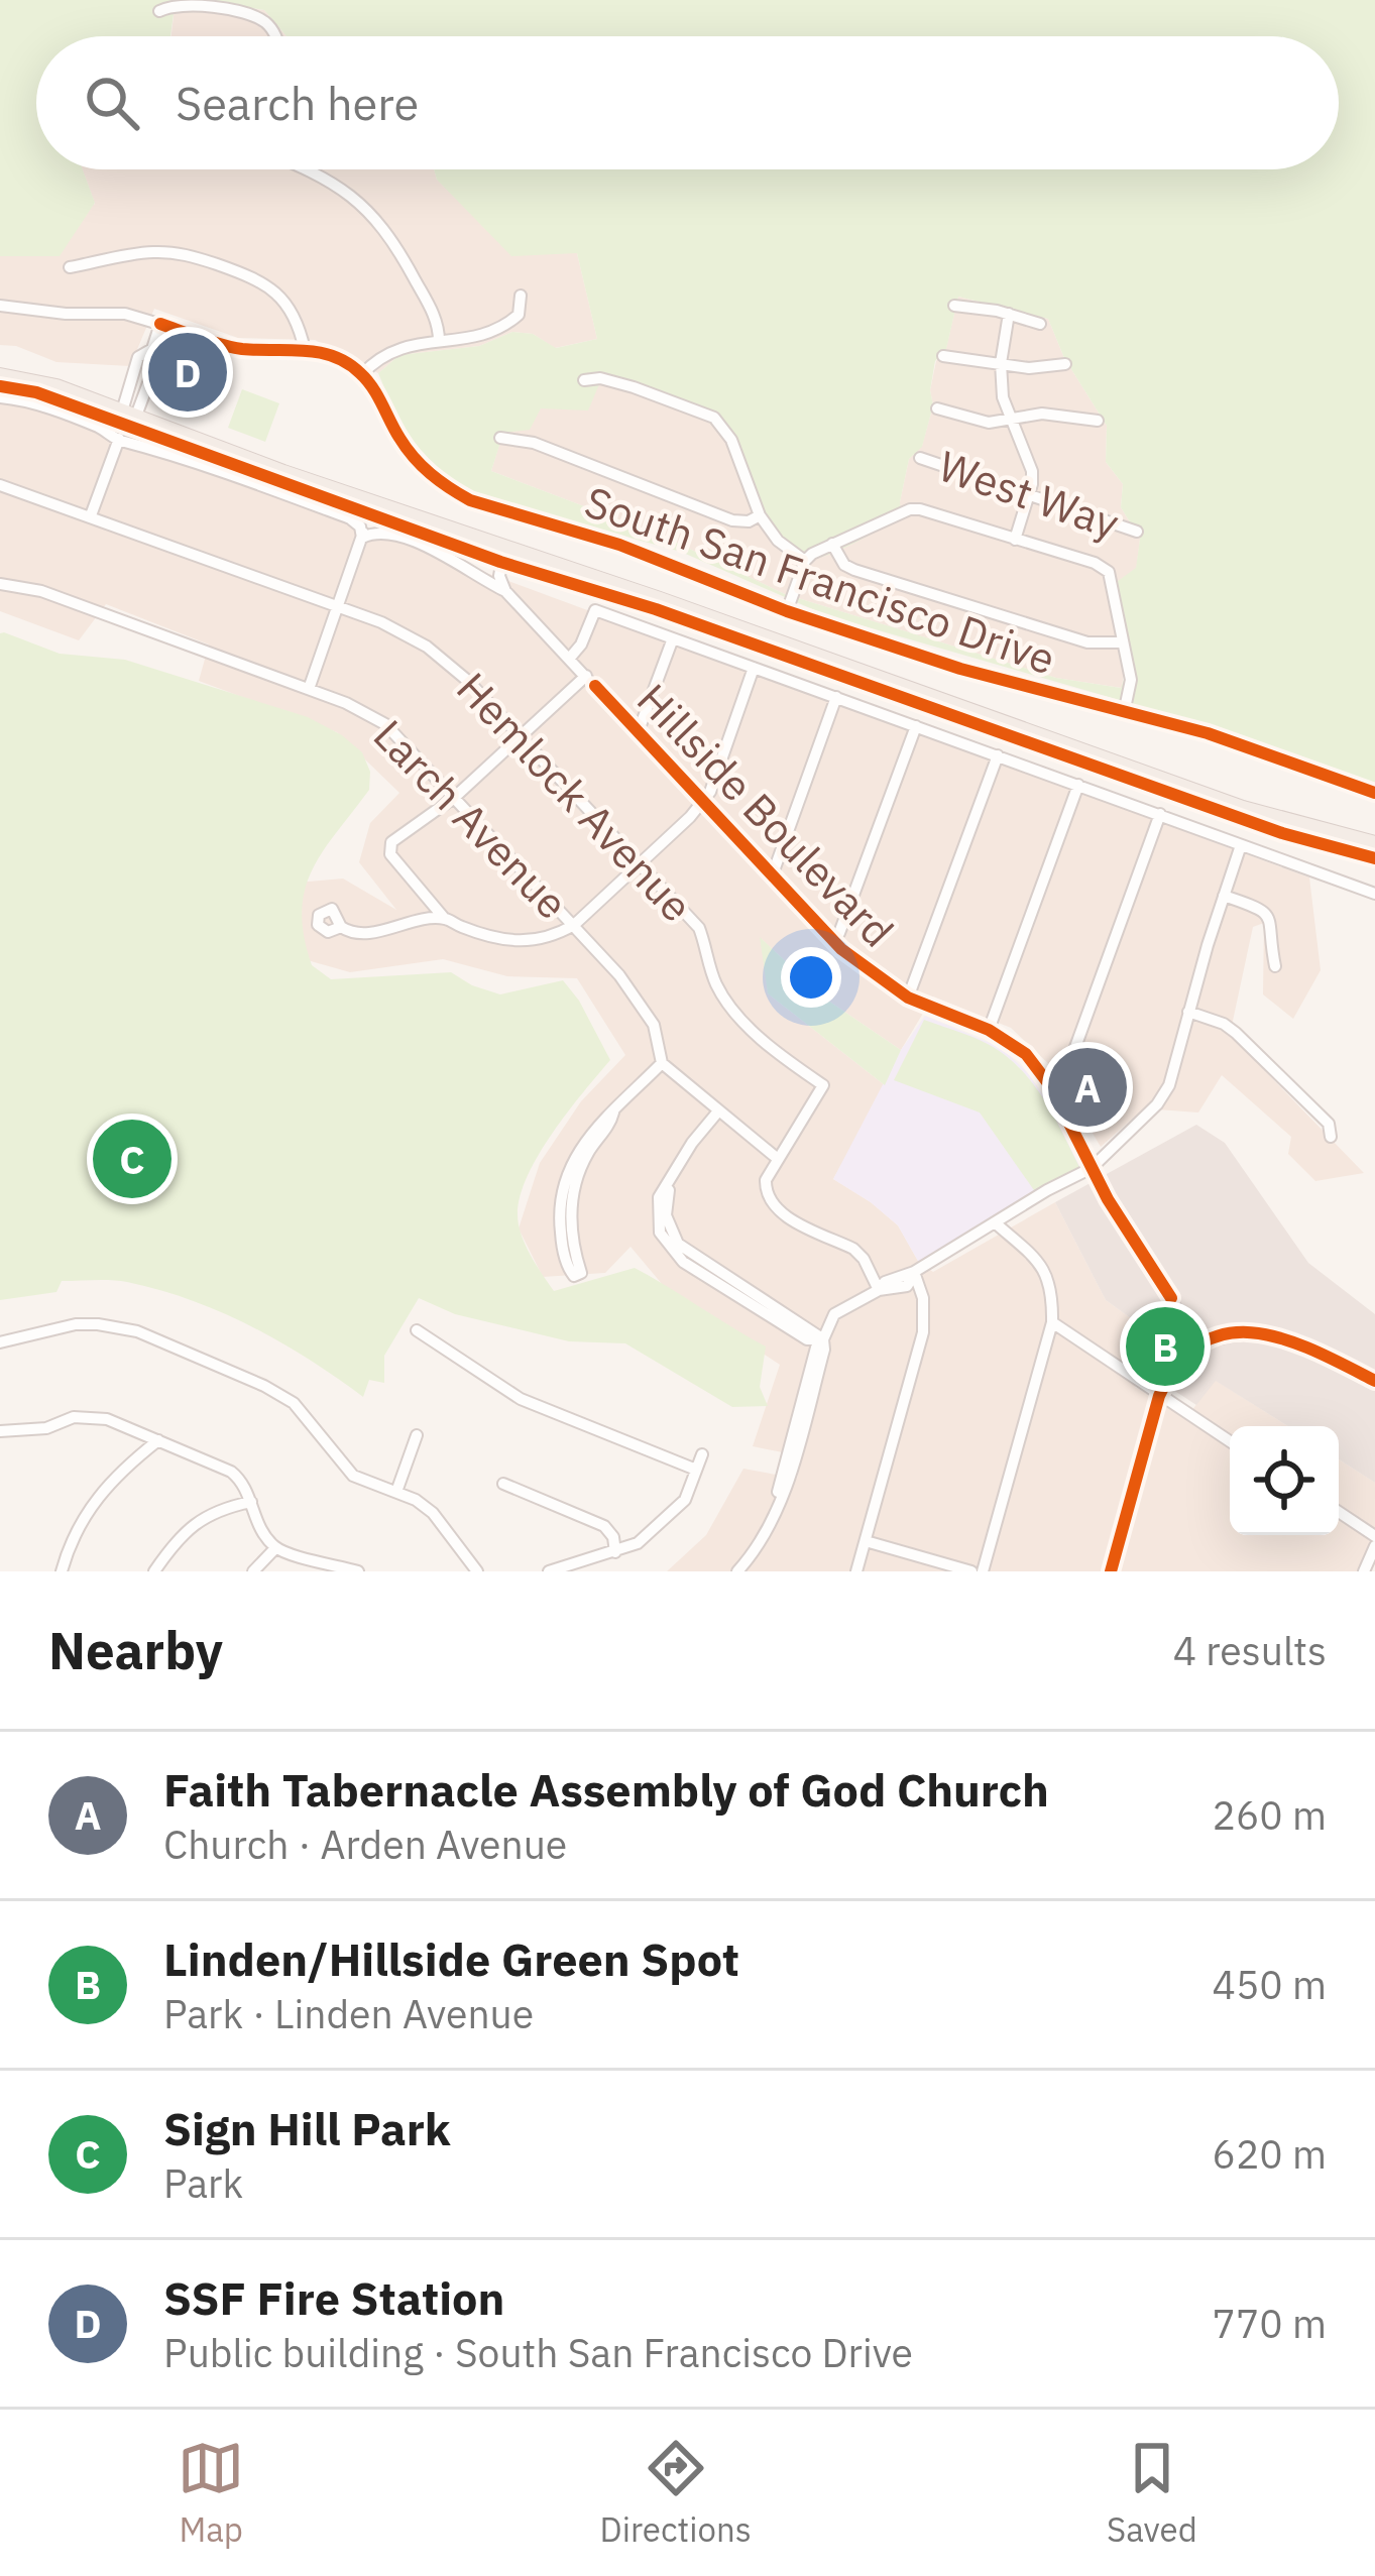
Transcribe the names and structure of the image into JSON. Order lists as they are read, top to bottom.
{
  "streets": {
    "street": [
      "West Way",
      "South San Francisco Drive",
      "Hemlock Avenue",
      "Hillside Boulevard",
      "Larch Avenue"
    ]
  },
  "crossings": [
    ["Hemlock Avenue", "Larch Avenue"]
  ],
  "page": {
    "search": "Search here",
    "pins": [
      "D",
      "A",
      "C",
      "B"
    ],
    "heading": ["Nearby", "4 results"],
    "list": [
      {
        "mark": "A",
        "name": "Faith Tabernacle Assembly of God Church",
        "note": "Church · Arden Avenue",
        "value": "260 m"
      },
      {
        "mark": "B",
        "name": "Linden/Hillside Green Spot",
        "note": "Park · Linden Avenue",
        "value": "450 m"
      },
      {
        "mark": "C",
        "name": "Sign Hill Park",
        "note": "Park",
        "value": "620 m"
      },
      {
        "mark": "D",
        "name": "SSF Fire Station",
        "note": "Public building · South San Francisco Drive",
        "value": "770 m"
      }
    ],
    "nav": ["Map", "Directions", "Saved"]
  }
}
